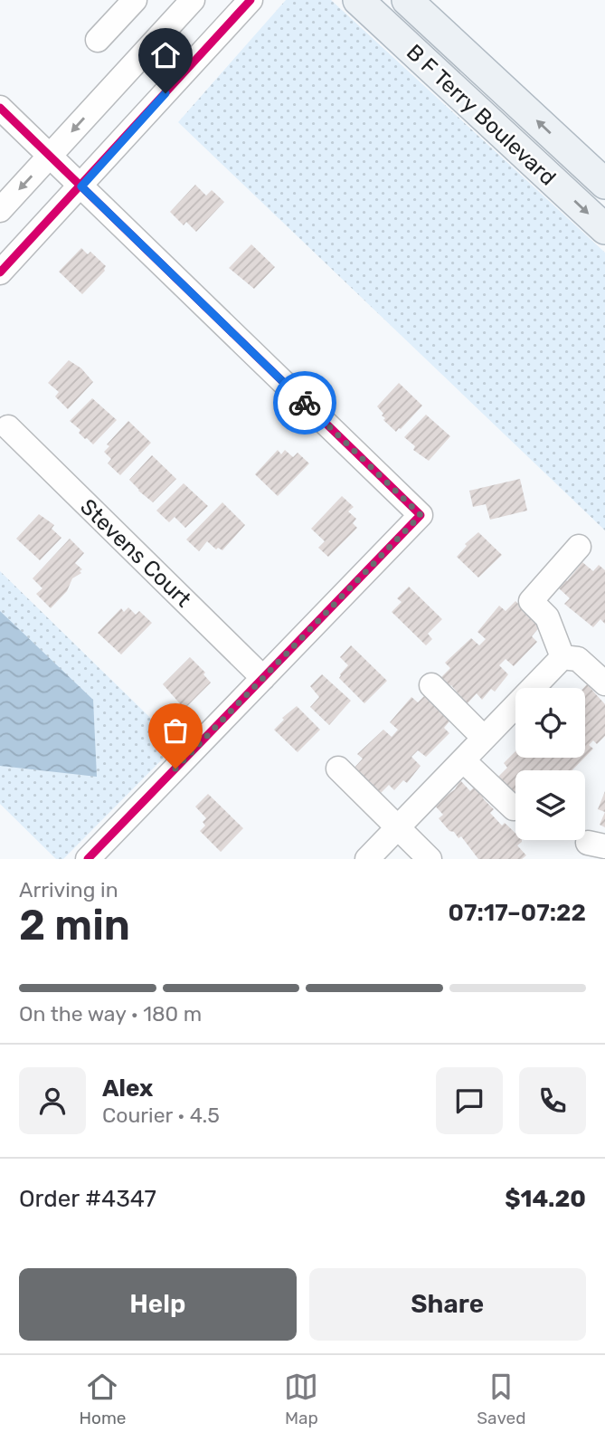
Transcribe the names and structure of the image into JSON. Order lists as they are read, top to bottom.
{
  "streets": {
    "main road": ["B F Terry Boulevard"],
    "street": ["Stevens Court"]
  },
  "page": {
    "heading": ["2 min", "Arriving in", "07:17–07:22"],
    "panel": [
      "Alex",
      "Courier · 4.5",
      "Order #4347",
      "$14.20"
    ],
    "bar": "On the way · 180 m",
    "buttons": ["Help", "Share"],
    "tabs": ["Home", "Map", "Saved"]
  }
}
